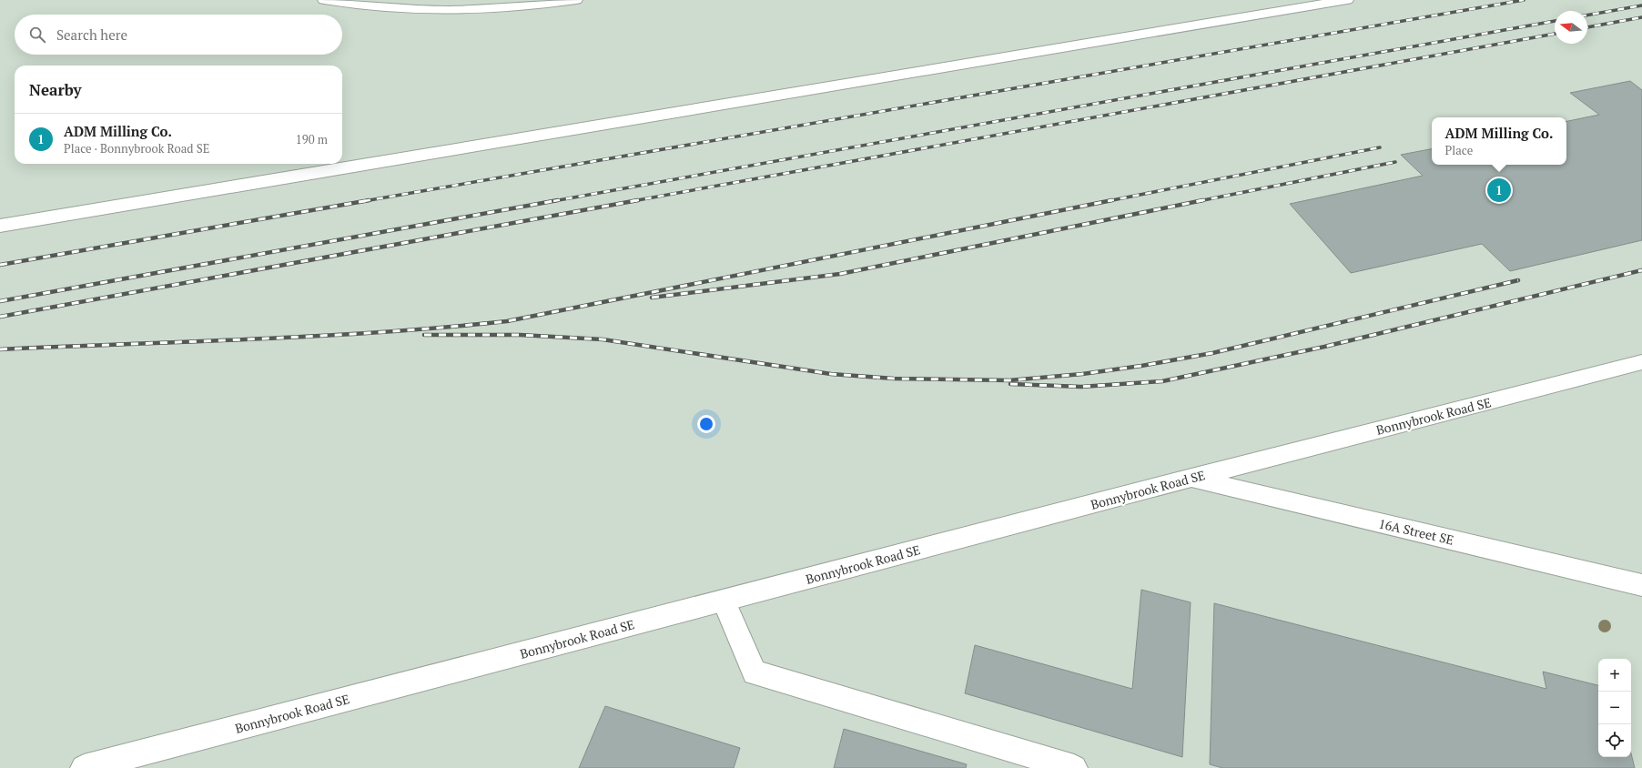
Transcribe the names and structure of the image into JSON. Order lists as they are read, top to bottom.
{
  "streets": {
    "street": ["Bonnybrook Road SE", "16A Street SE"]
  },
  "crossings": [
    ["Bonnybrook Road SE", "16A Street SE"]
  ],
  "north": "left",
  "page": {
    "search": "Search here",
    "heading": "Nearby",
    "list": [
      {
        "mark": "1",
        "name": "ADM Milling Co.",
        "note": "Place · Bonnybrook Road SE",
        "value": "190 m"
      }
    ],
    "popup": ["ADM Milling Co.", "Place"],
    "pins": "1",
    "map_buttons": ["+", "−"]
  }
}
